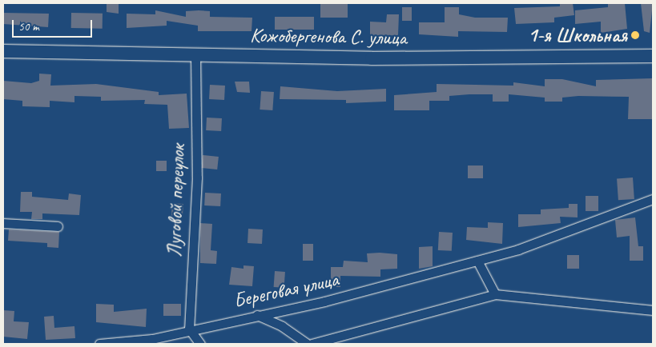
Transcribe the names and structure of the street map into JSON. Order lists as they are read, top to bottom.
{
  "streets": {
    "main road": ["Кожобергенова С. улица"],
    "street": ["Луговой переулок", "Береговая улица"]
  },
  "crossings": [
    ["Кожобергенова С. улица", "Луговой переулок"],
    ["Луговой переулок", "Береговая улица"]
  ],
  "places": ["1-я Школьная"],
  "scale_bar": "50 m"
}
